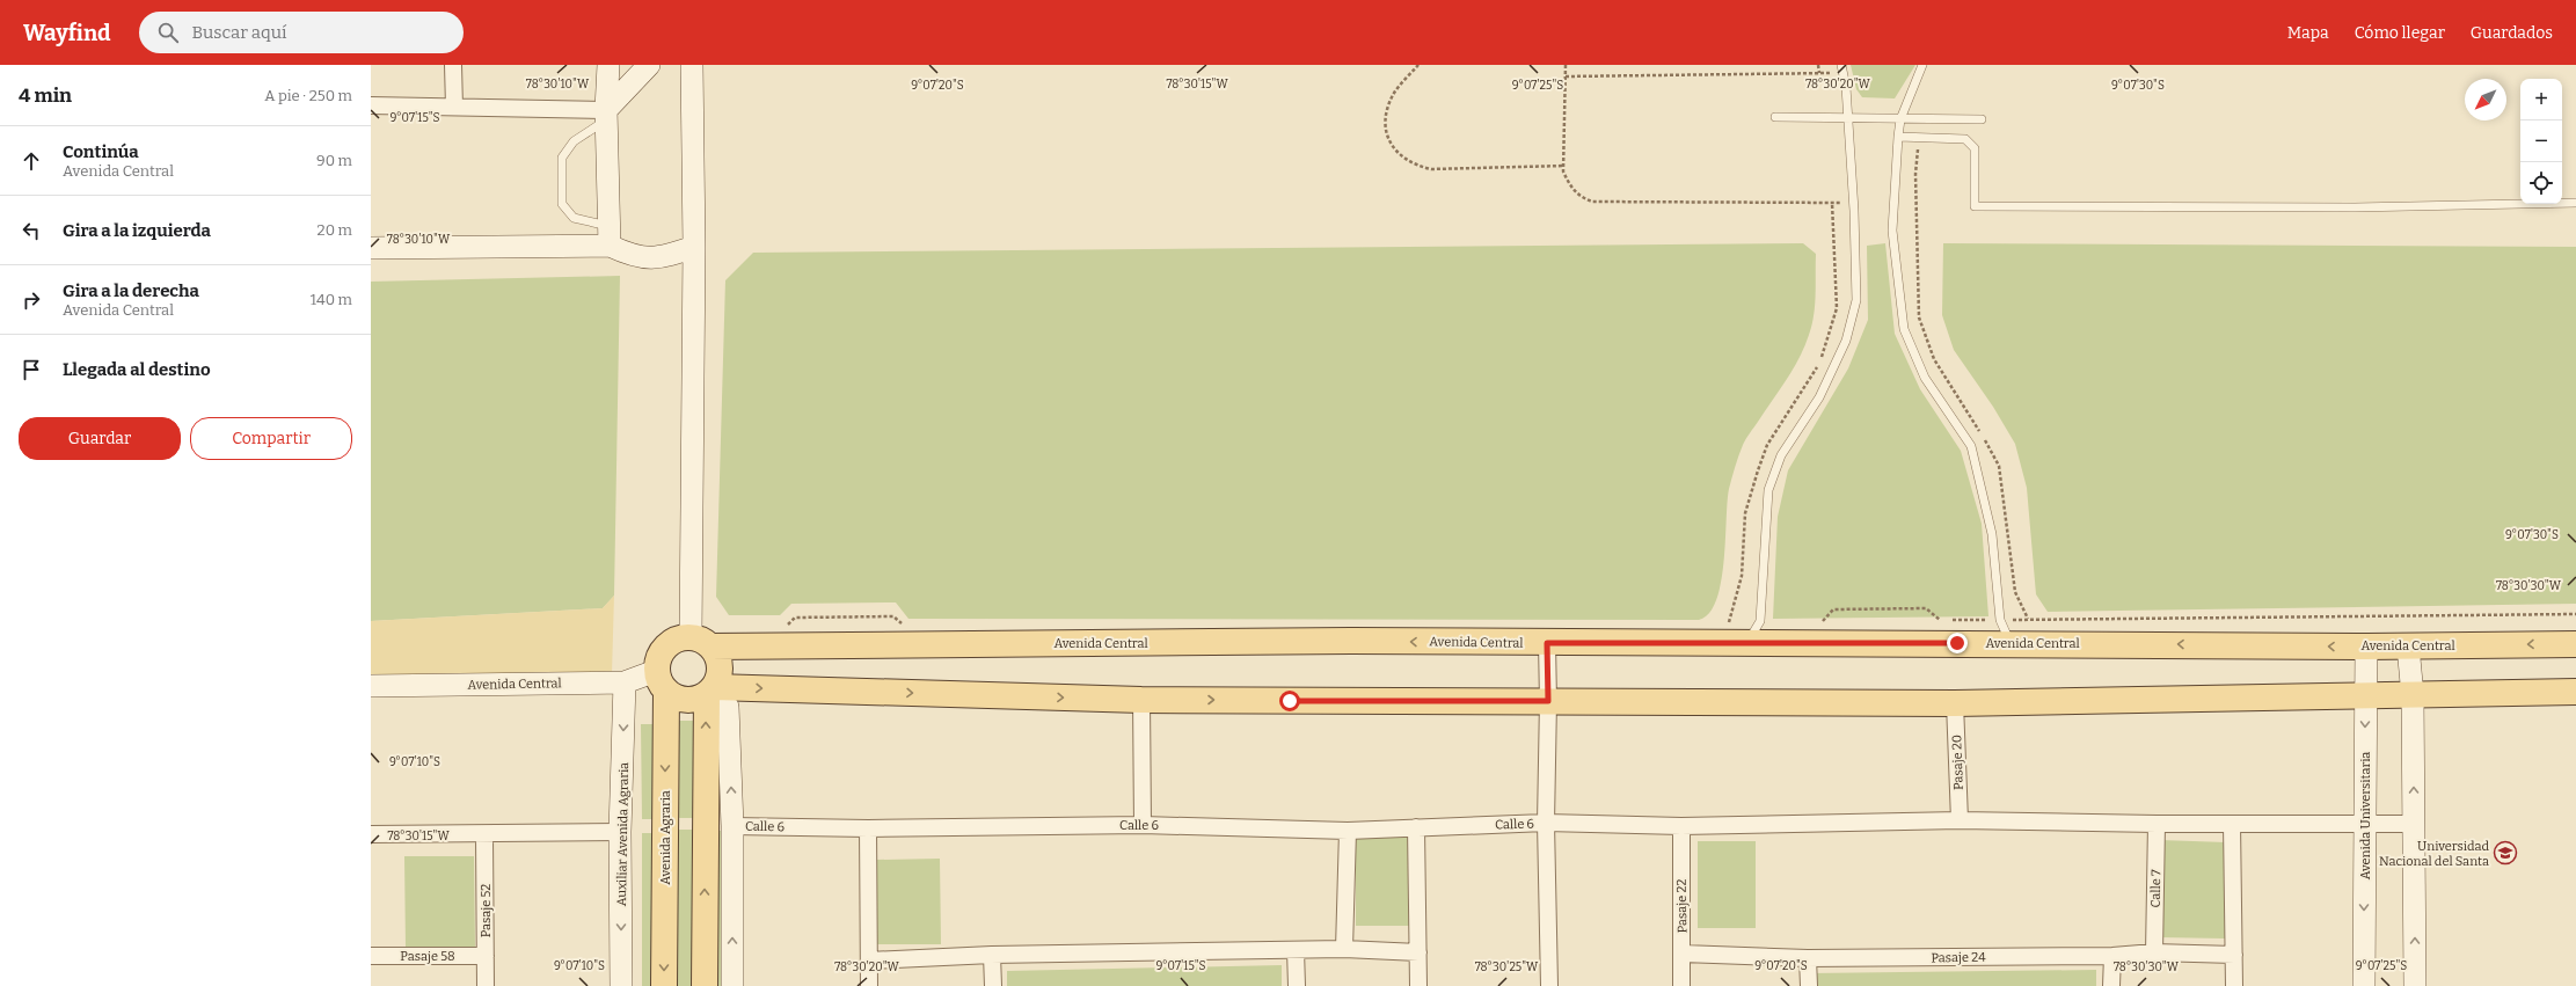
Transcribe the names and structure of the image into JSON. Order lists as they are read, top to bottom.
{
  "streets": {
    "main road": [
      "Avenida Central",
      "Avenida Universitaria",
      "Auxiliar Avenida Agraria",
      "Avenida Agraria"
    ],
    "street": [
      "Pasaje 20",
      "Calle 6",
      "Calle 7",
      "Pasaje 22",
      "Pasaje 52",
      "Pasaje 58",
      "Pasaje 24"
    ]
  },
  "crossings": [
    ["Avenida Central", "Avenida Universitaria"],
    ["Avenida Central", "Auxiliar Avenida Agraria"],
    ["Avenida Central", "Avenida Agraria"],
    ["Pasaje 20", "Calle 6"],
    ["Avenida Universitaria", "Calle 6"],
    ["Calle 6", "Calle 7"],
    ["Calle 6", "Pasaje 22"],
    ["Calle 7", "Pasaje 24"],
    ["Pasaje 22", "Pasaje 24"],
    ["Pasaje 52", "Pasaje 58"]
  ],
  "places": {
    "school or university": ["Universidad Nacional del Santa"]
  },
  "north": "bottom left",
  "page": {
    "header": "Wayfind",
    "search": "Buscar aquí",
    "nav": ["Mapa", "Cómo llegar", "Guardados"],
    "heading": ["4 min", "A pie · 250 m"],
    "map_buttons": ["+", "−"],
    "list": [
      ["Continúa", "Avenida Central", "90 m"],
      ["Gira a la izquierda", "20 m"],
      ["Gira a la derecha", "Avenida Central", "140 m"],
      "Llegada al destino"
    ],
    "buttons": ["Guardar", "Compartir"]
  },
  "coordinates": [
    "78°30'10\"W",
    "78°30'15\"W",
    "78°30'20\"W",
    "9°07'20\"S",
    "9°07'25\"S",
    "9°07'30\"S",
    "9°07'15\"S",
    "78°30'30\"W",
    "9°07'10\"S",
    "78°30'25\"W"
  ]
}
